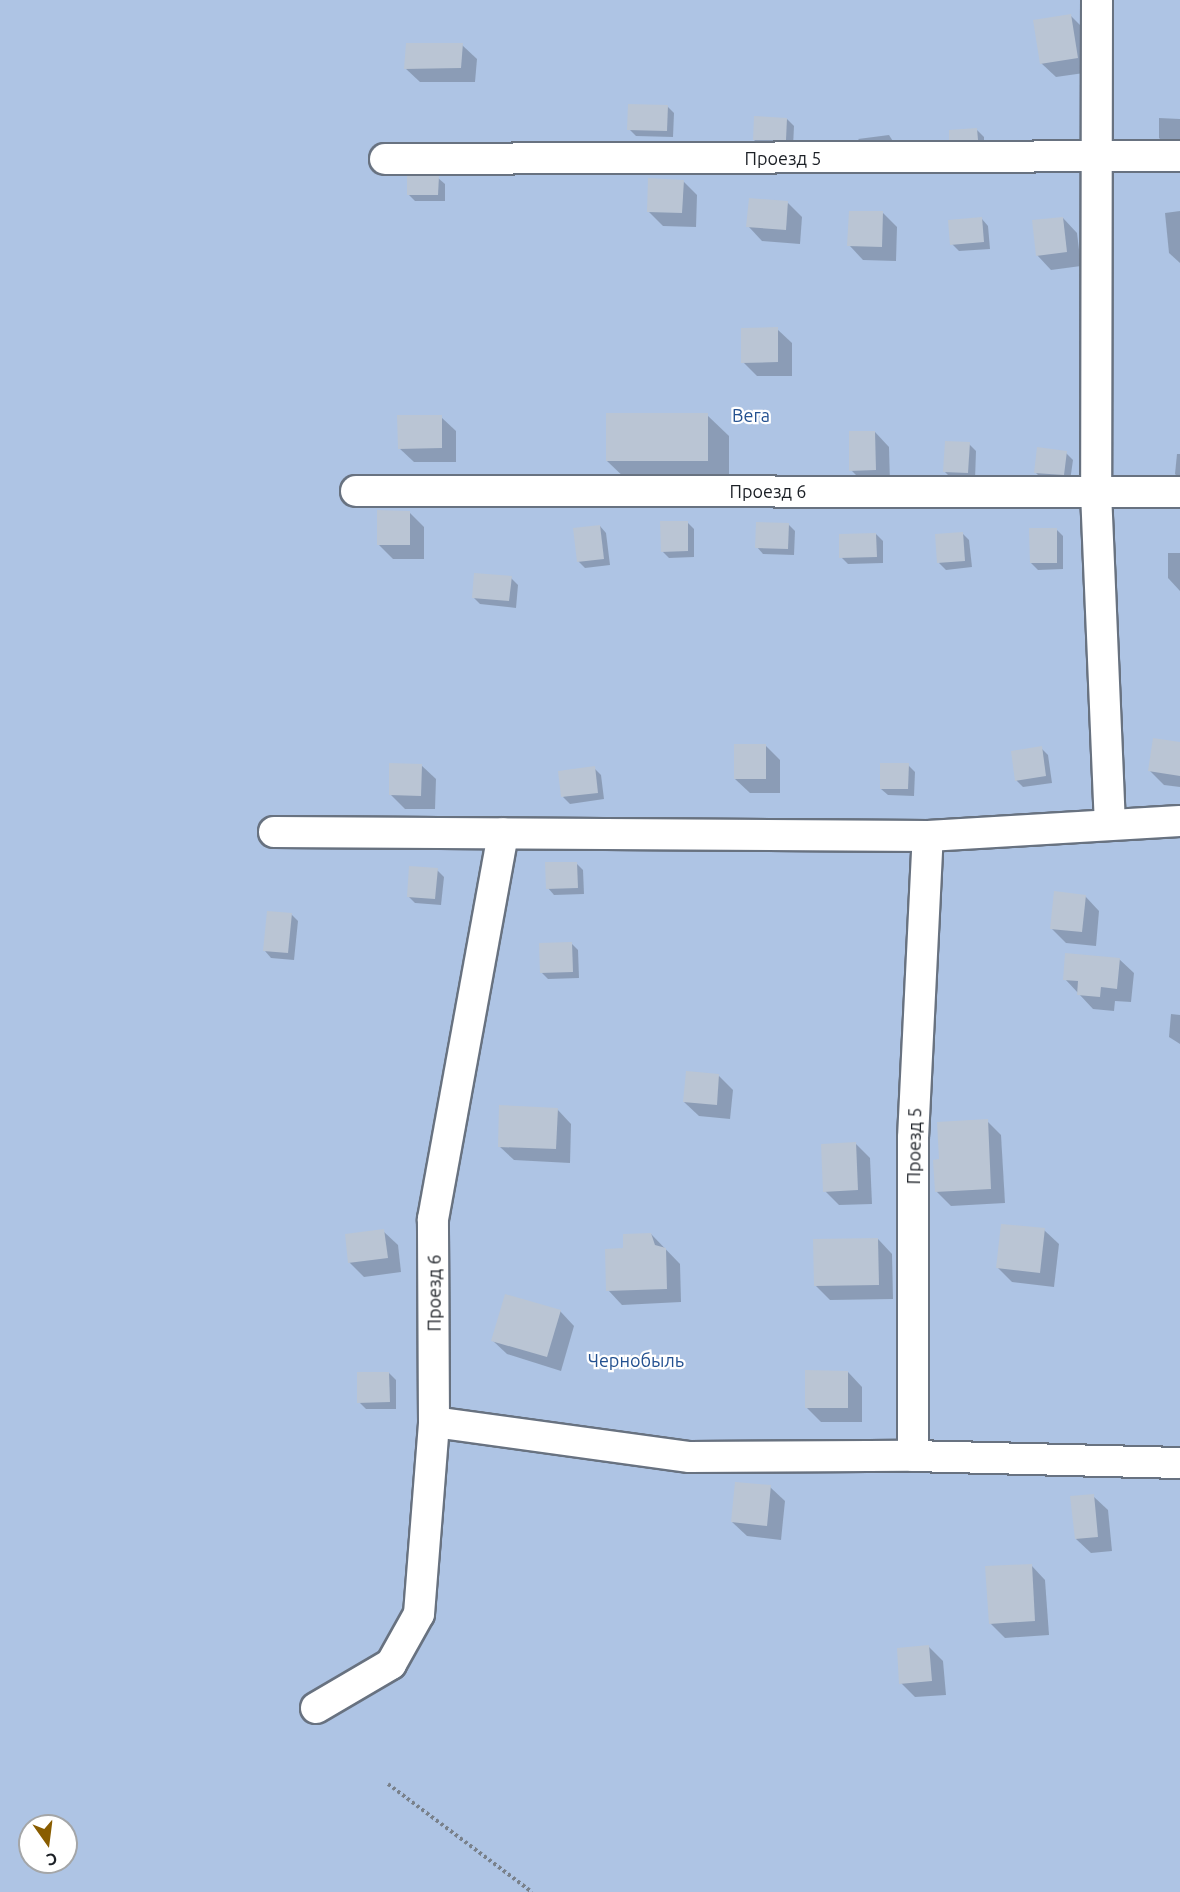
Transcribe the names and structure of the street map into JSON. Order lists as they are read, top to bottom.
{
  "streets": {
    "street": ["Проезд 5", "Проезд 6"]
  },
  "parks": ["Вега", "Чернобыль"],
  "north": "bottom"
}
